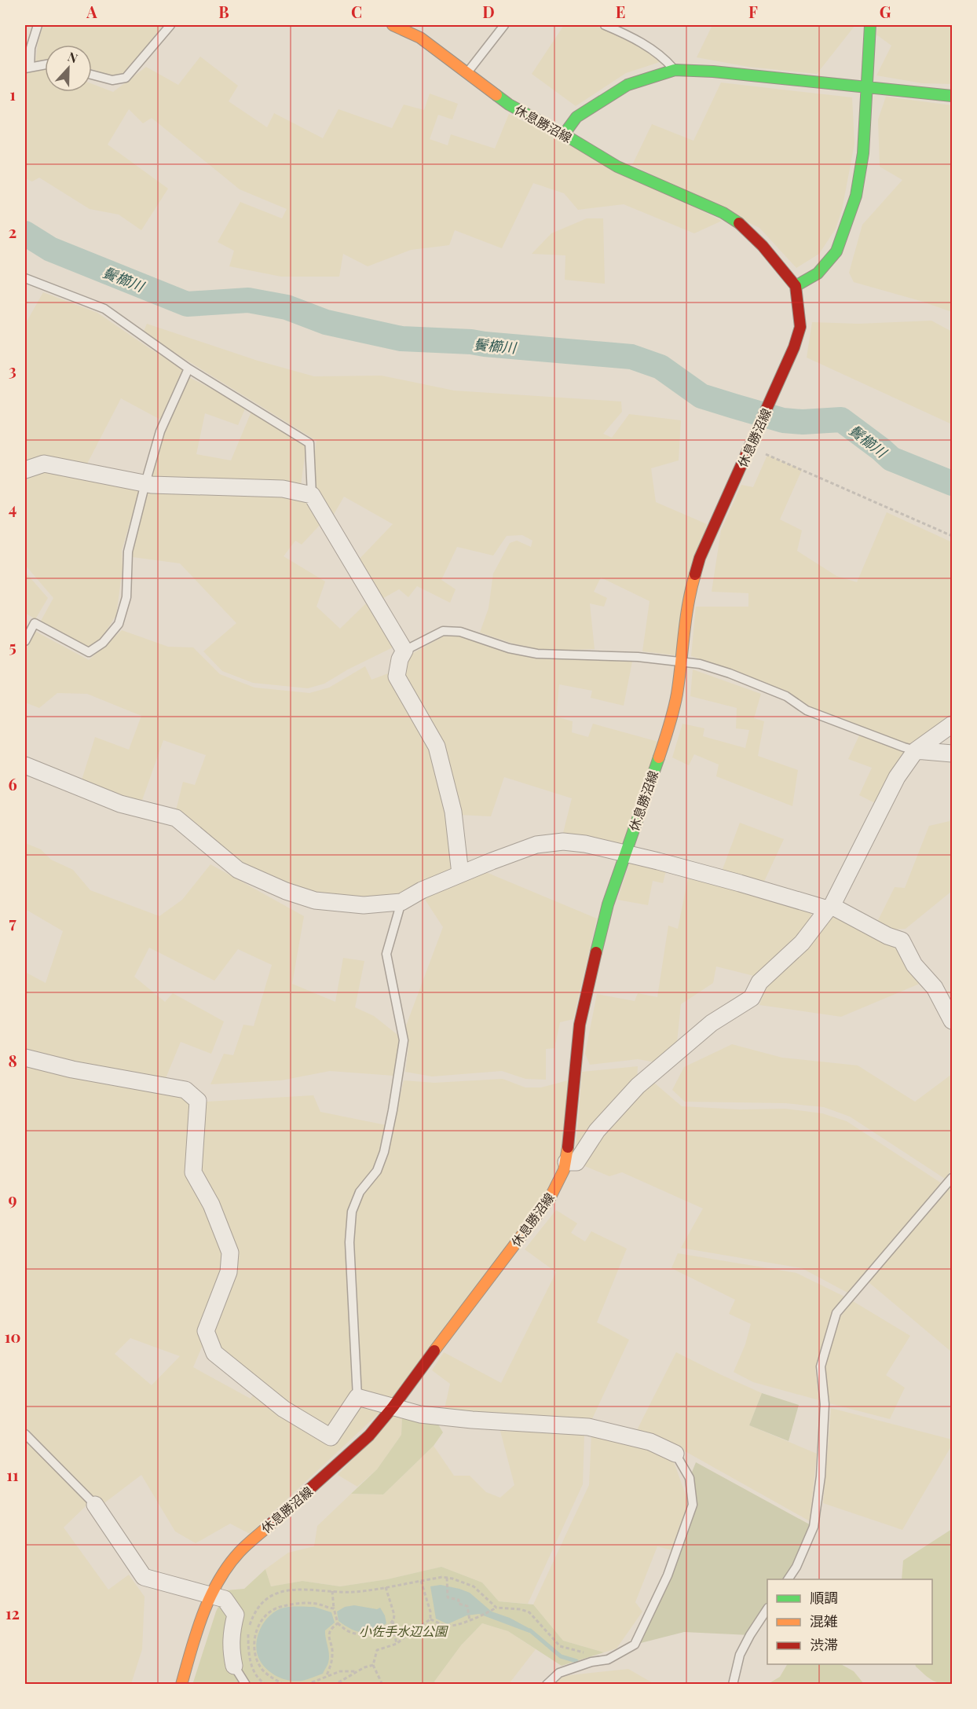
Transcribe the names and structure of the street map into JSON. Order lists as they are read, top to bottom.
{
  "streets": {
    "main road": ["休息勝沼線"]
  },
  "water": ["鬢櫛川"],
  "parks": ["小佐手水辺公園"],
  "legend": ["順調", "混雑", "渋滞"],
  "north": "top",
  "grid": {
    "columns": [
      "A",
      "B",
      "C",
      "D",
      "E",
      "F",
      "G"
    ],
    "rows": [
      "1",
      "2",
      "3",
      "4",
      "5",
      "6",
      "7",
      "8",
      "9",
      "10",
      "11",
      "12"
    ]
  }
}
